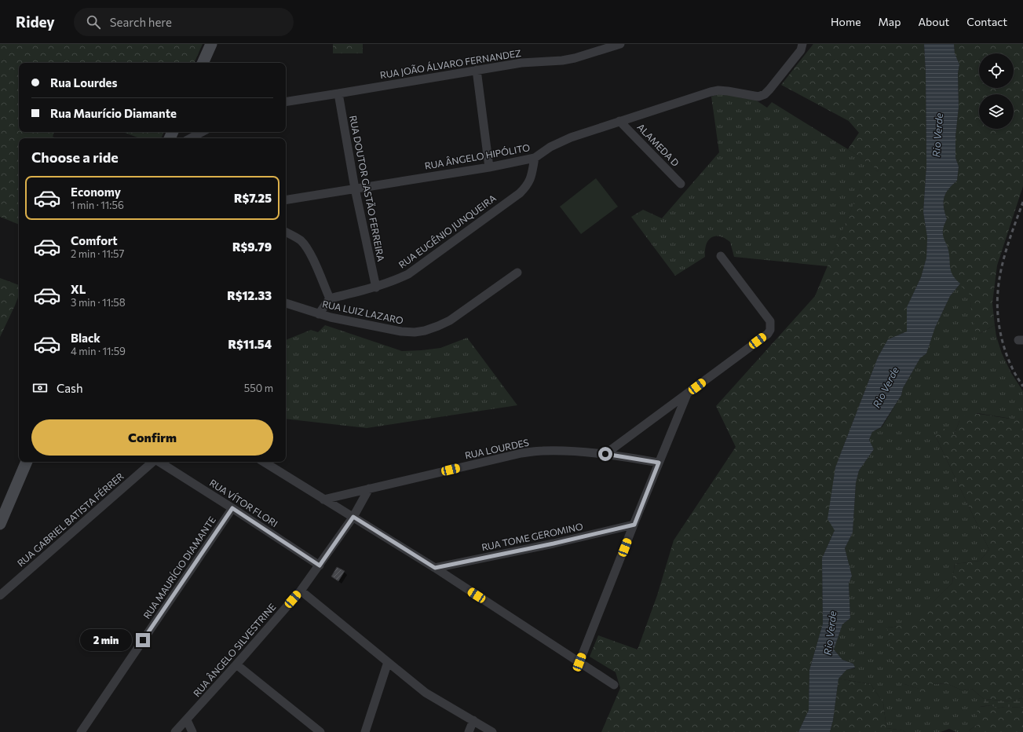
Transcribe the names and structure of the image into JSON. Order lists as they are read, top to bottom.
{
  "streets": {
    "street": [
      "RUA JOÃO ÁLVARO FERNANDEZ",
      "ALAMEDA D",
      "RUA ÂNGELO HIPÓLITO",
      "RUA DOUTOR GASTÃO FERREIRA",
      "RUA EUGÊNIO JUNQUEIRA",
      "RUA LUIZ LAZARO",
      "RUA LOURDES",
      "RUA VÍTOR FLORI",
      "RUA GABRIEL BATISTA FÉRRER",
      "RUA TOME GEROMINO",
      "RUA MAURÍCIO DIAMANTE",
      "RUA ÂNGELO SILVESTRINE"
    ]
  },
  "crossings": [
    ["RUA JOÃO ÁLVARO FERNANDEZ", "RUA DOUTOR GASTÃO FERREIRA"],
    ["ALAMEDA D", "RUA ÂNGELO HIPÓLITO"],
    ["RUA ÂNGELO HIPÓLITO", "RUA DOUTOR GASTÃO FERREIRA"],
    ["RUA ÂNGELO HIPÓLITO", "RUA EUGÊNIO JUNQUEIRA"],
    ["RUA DOUTOR GASTÃO FERREIRA", "RUA EUGÊNIO JUNQUEIRA"],
    ["RUA LOURDES", "RUA ÂNGELO SILVESTRINE"],
    ["RUA VÍTOR FLORI", "RUA MAURÍCIO DIAMANTE"],
    ["RUA VÍTOR FLORI", "RUA ÂNGELO SILVESTRINE"]
  ],
  "water": ["Rio Verde"],
  "page": {
    "header": "Ridey",
    "search": "Search here",
    "nav": [
      "Home",
      "Map",
      "About",
      "Contact"
    ],
    "banner": ["Rua Lourdes", "Rua Maurício Diamante"],
    "heading": "Choose a ride",
    "list": [
      {
        "name": "Economy",
        "note": "1 min · 11:56",
        "value": "R$7.25"
      },
      {
        "name": "Comfort",
        "note": "2 min · 11:57",
        "value": "R$9.79"
      },
      {
        "name": "XL",
        "note": "3 min · 11:58",
        "value": "R$12.33"
      },
      {
        "name": "Black",
        "note": "4 min · 11:59",
        "value": "R$11.54"
      }
    ],
    "pay": ["Cash", "550 m"],
    "buttons": "Confirm",
    "bubble": "2 min"
  }
}
